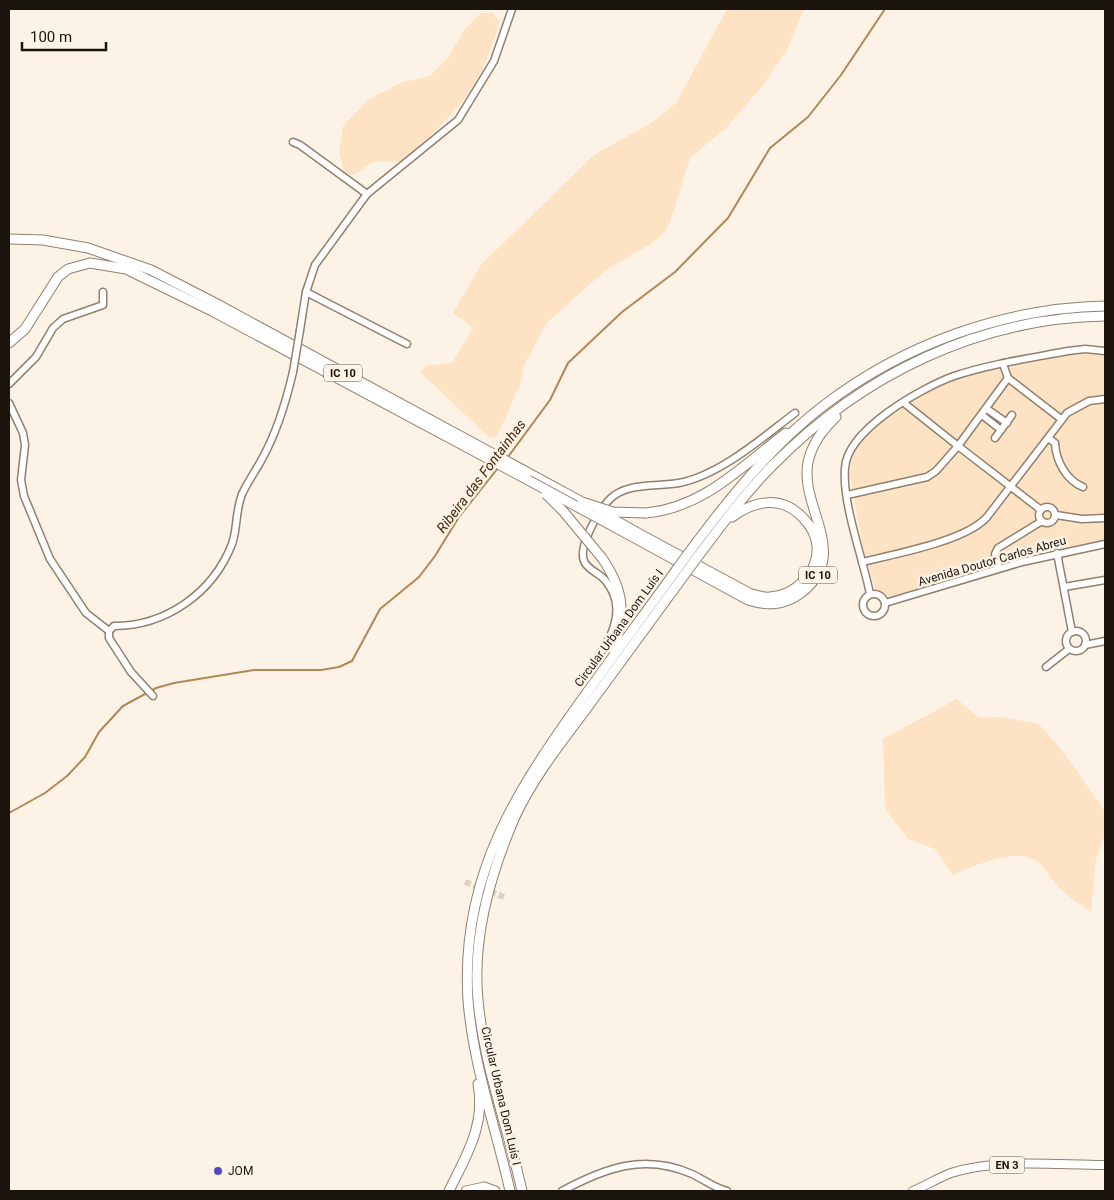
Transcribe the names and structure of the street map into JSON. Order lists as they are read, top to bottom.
{
  "streets": {
    "highway": ["IC 10", "Circular Urbana Dom Luís I"],
    "main road": ["EN 3"],
    "street": ["Avenida Doutor Carlos Abreu"]
  },
  "crossings": [
    ["IC 10", "Circular Urbana Dom Luís I"]
  ],
  "water": ["Ribeira das Fontainhas"],
  "places": ["JOM"],
  "scale_bar": "100 m"
}
